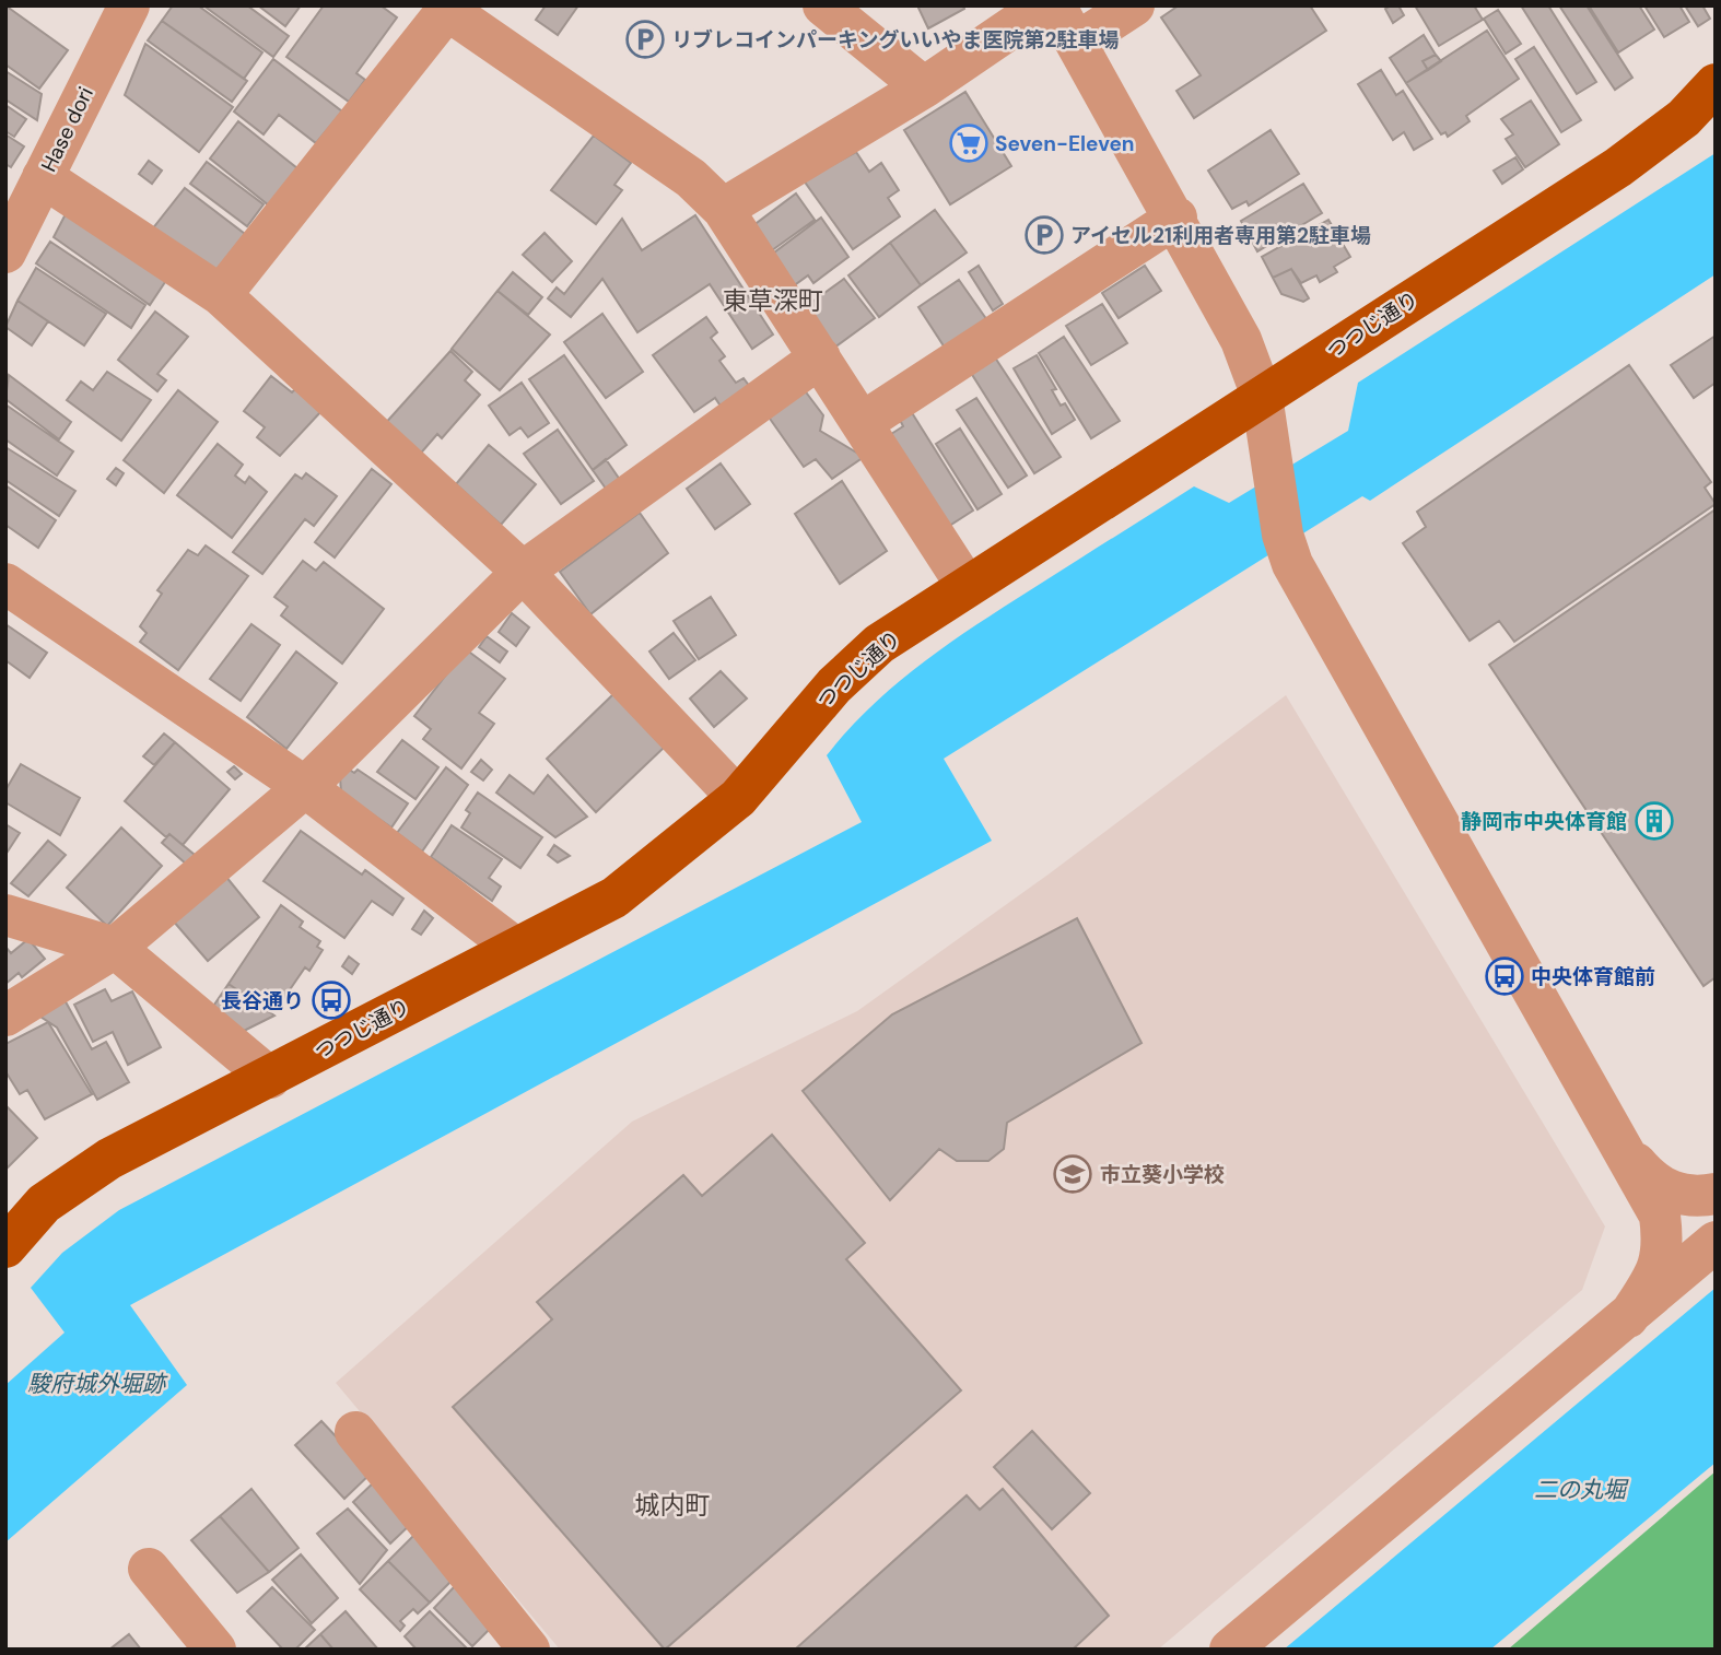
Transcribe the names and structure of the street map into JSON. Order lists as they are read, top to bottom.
{
  "streets": {
    "main road": ["つつじ通り"],
    "street": ["Hase dori"]
  },
  "districts": ["東草深町", "城内町"],
  "water": ["駿府城外堀跡", "二の丸堀"],
  "places": {
    "parking": ["リブレコインパーキングいいやま医院第2駐車場", "アイセル21利用者専用第2駐車場"],
    "supermarket": ["Seven-Eleven"],
    "building": ["静岡市中央体育館"],
    "bus stop": ["中央体育館前", "長谷通り"],
    "school or university": ["市立葵小学校"]
  }
}
